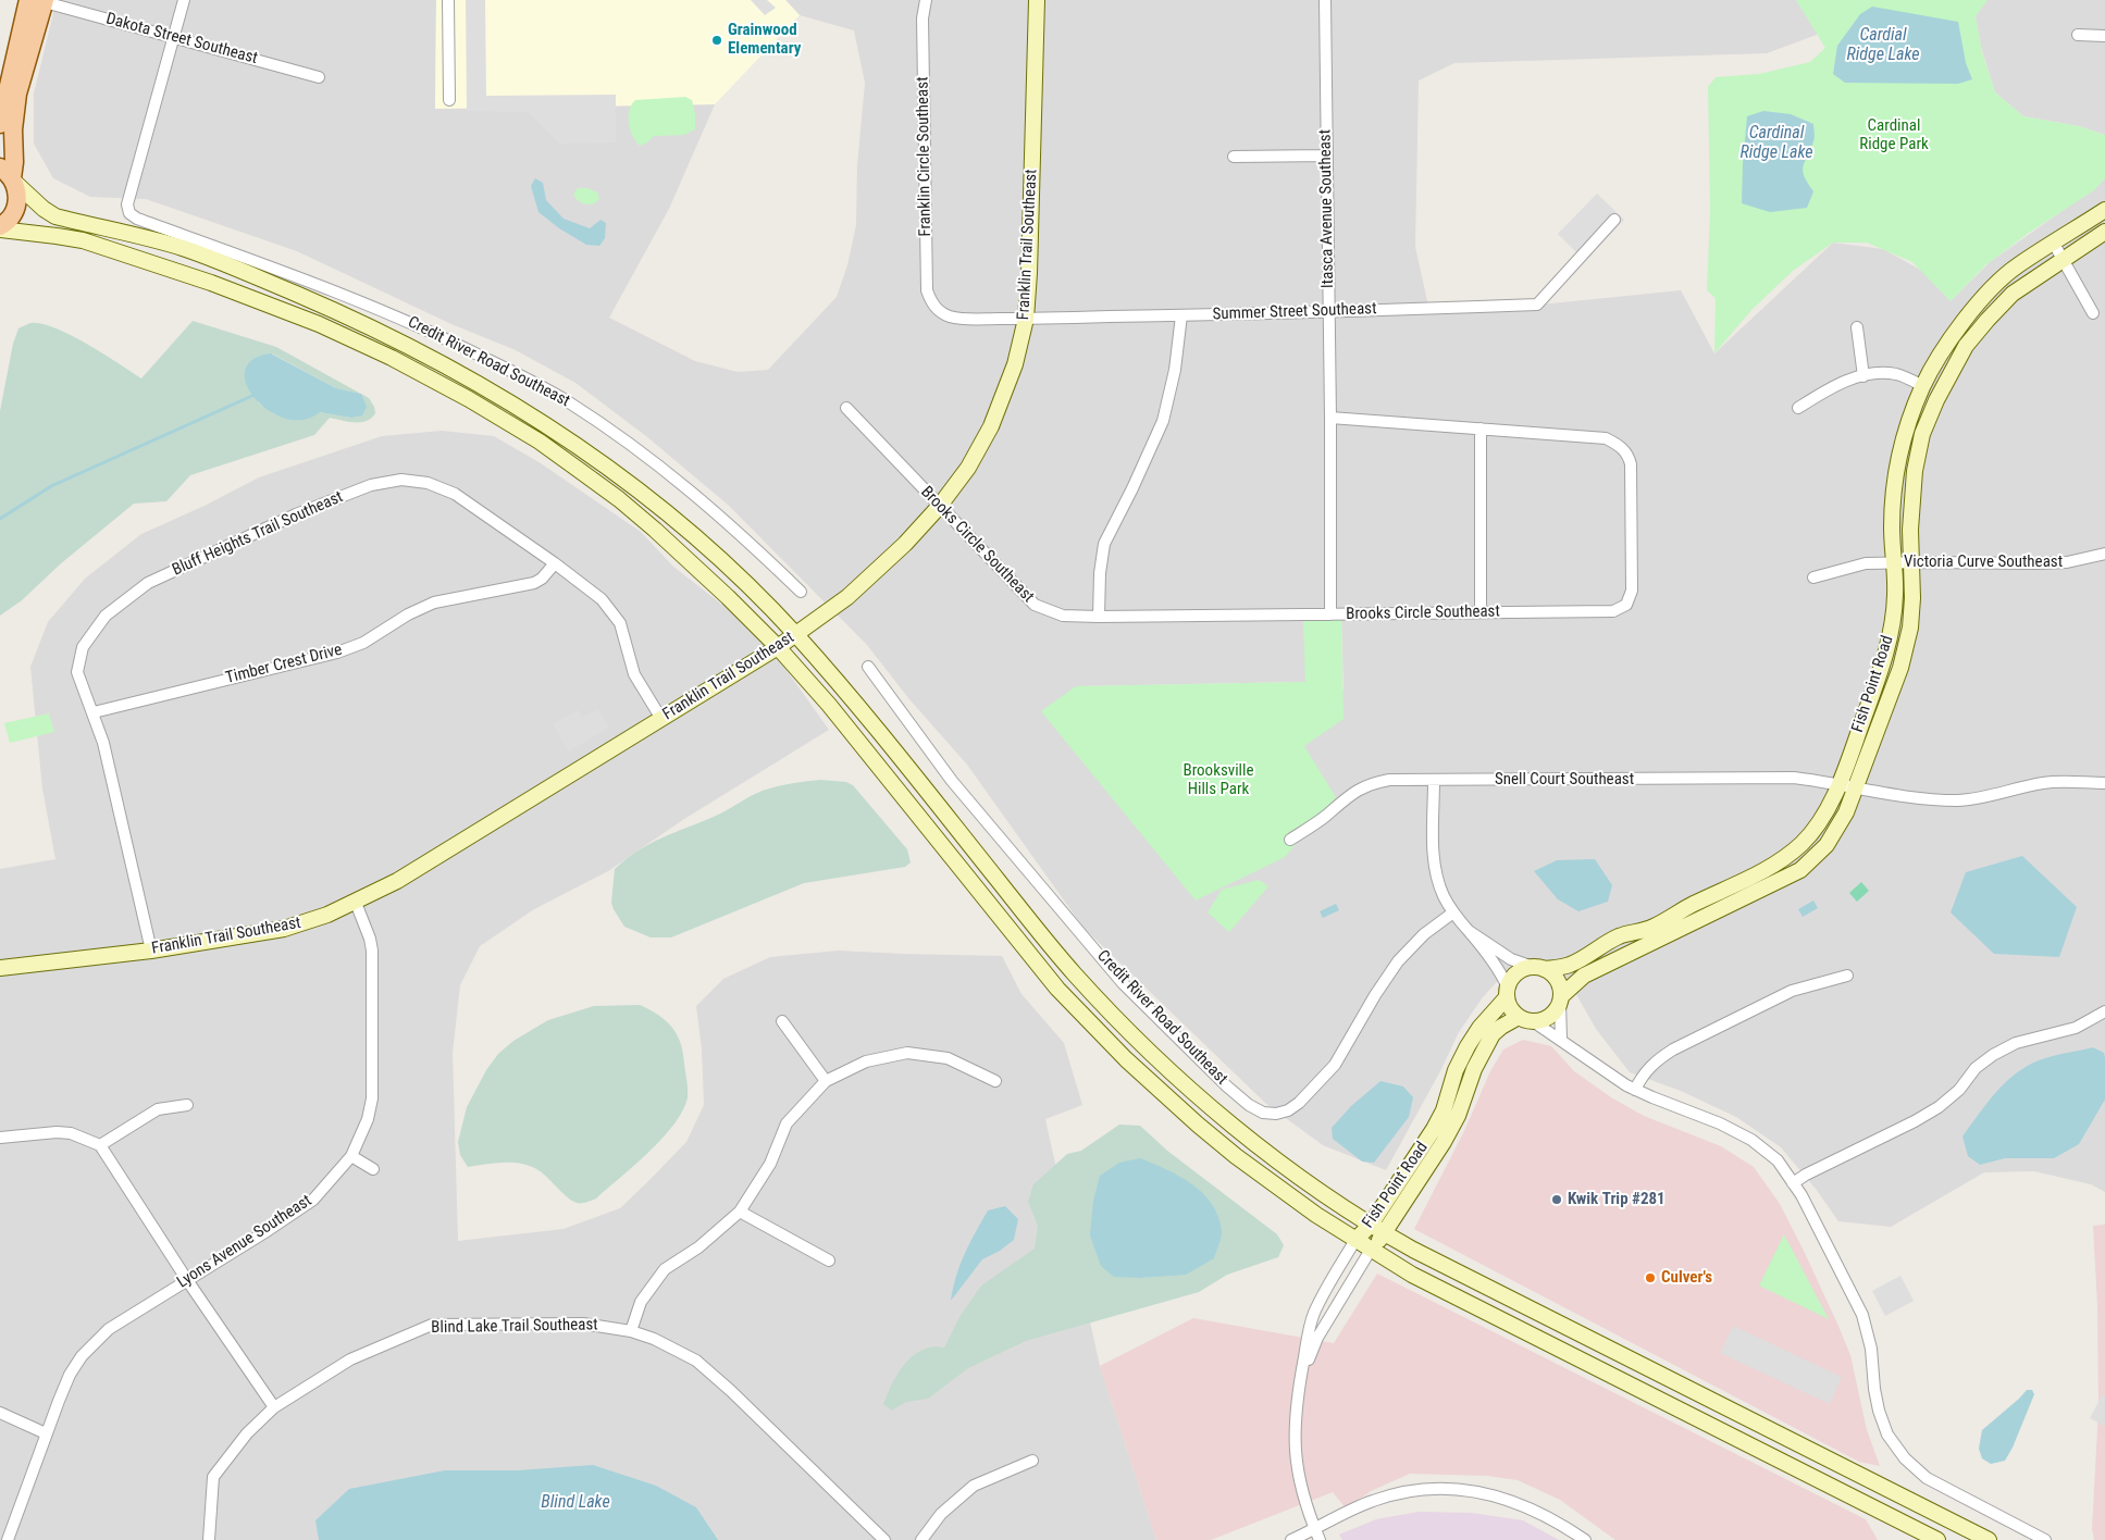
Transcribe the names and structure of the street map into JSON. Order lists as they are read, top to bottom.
{
  "streets": {
    "main road": ["Franklin Trail Southeast", "Fish Point Road"],
    "street": [
      "Dakota Street Southeast",
      "Franklin Circle Southeast",
      "Itasca Avenue Southeast",
      "Summer Street Southeast",
      "Credit River Road Southeast",
      "Bluff Heights Trail Southeast",
      "Brooks Circle Southeast",
      "Victoria Curve Southeast",
      "Timber Crest Drive",
      "Snell Court Southeast",
      "Lyons Avenue Southeast",
      "Blind Lake Trail Southeast"
    ]
  },
  "crossings": [
    ["Dakota Street Southeast", "Credit River Road Southeast"],
    ["Franklin Circle Southeast", "Summer Street Southeast"],
    ["Itasca Avenue Southeast", "Summer Street Southeast"],
    ["Itasca Avenue Southeast", "Brooks Circle Southeast"],
    ["Franklin Trail Southeast", "Summer Street Southeast"],
    ["Franklin Trail Southeast", "Bluff Heights Trail Southeast"],
    ["Franklin Trail Southeast", "Brooks Circle Southeast"],
    ["Franklin Trail Southeast", "Lyons Avenue Southeast"],
    ["Bluff Heights Trail Southeast", "Timber Crest Drive"],
    ["Victoria Curve Southeast", "Fish Point Road"],
    ["Fish Point Road", "Snell Court Southeast"]
  ],
  "water": ["Cardial Ridge Lake", "Cardinal Ridge Lake", "Blind Lake"],
  "parks": ["Cardinal Ridge Park", "Brooksville Hills Park"],
  "places": ["Grainwood Elementary", "Kwik Trip #281", "Culver's"]
}
